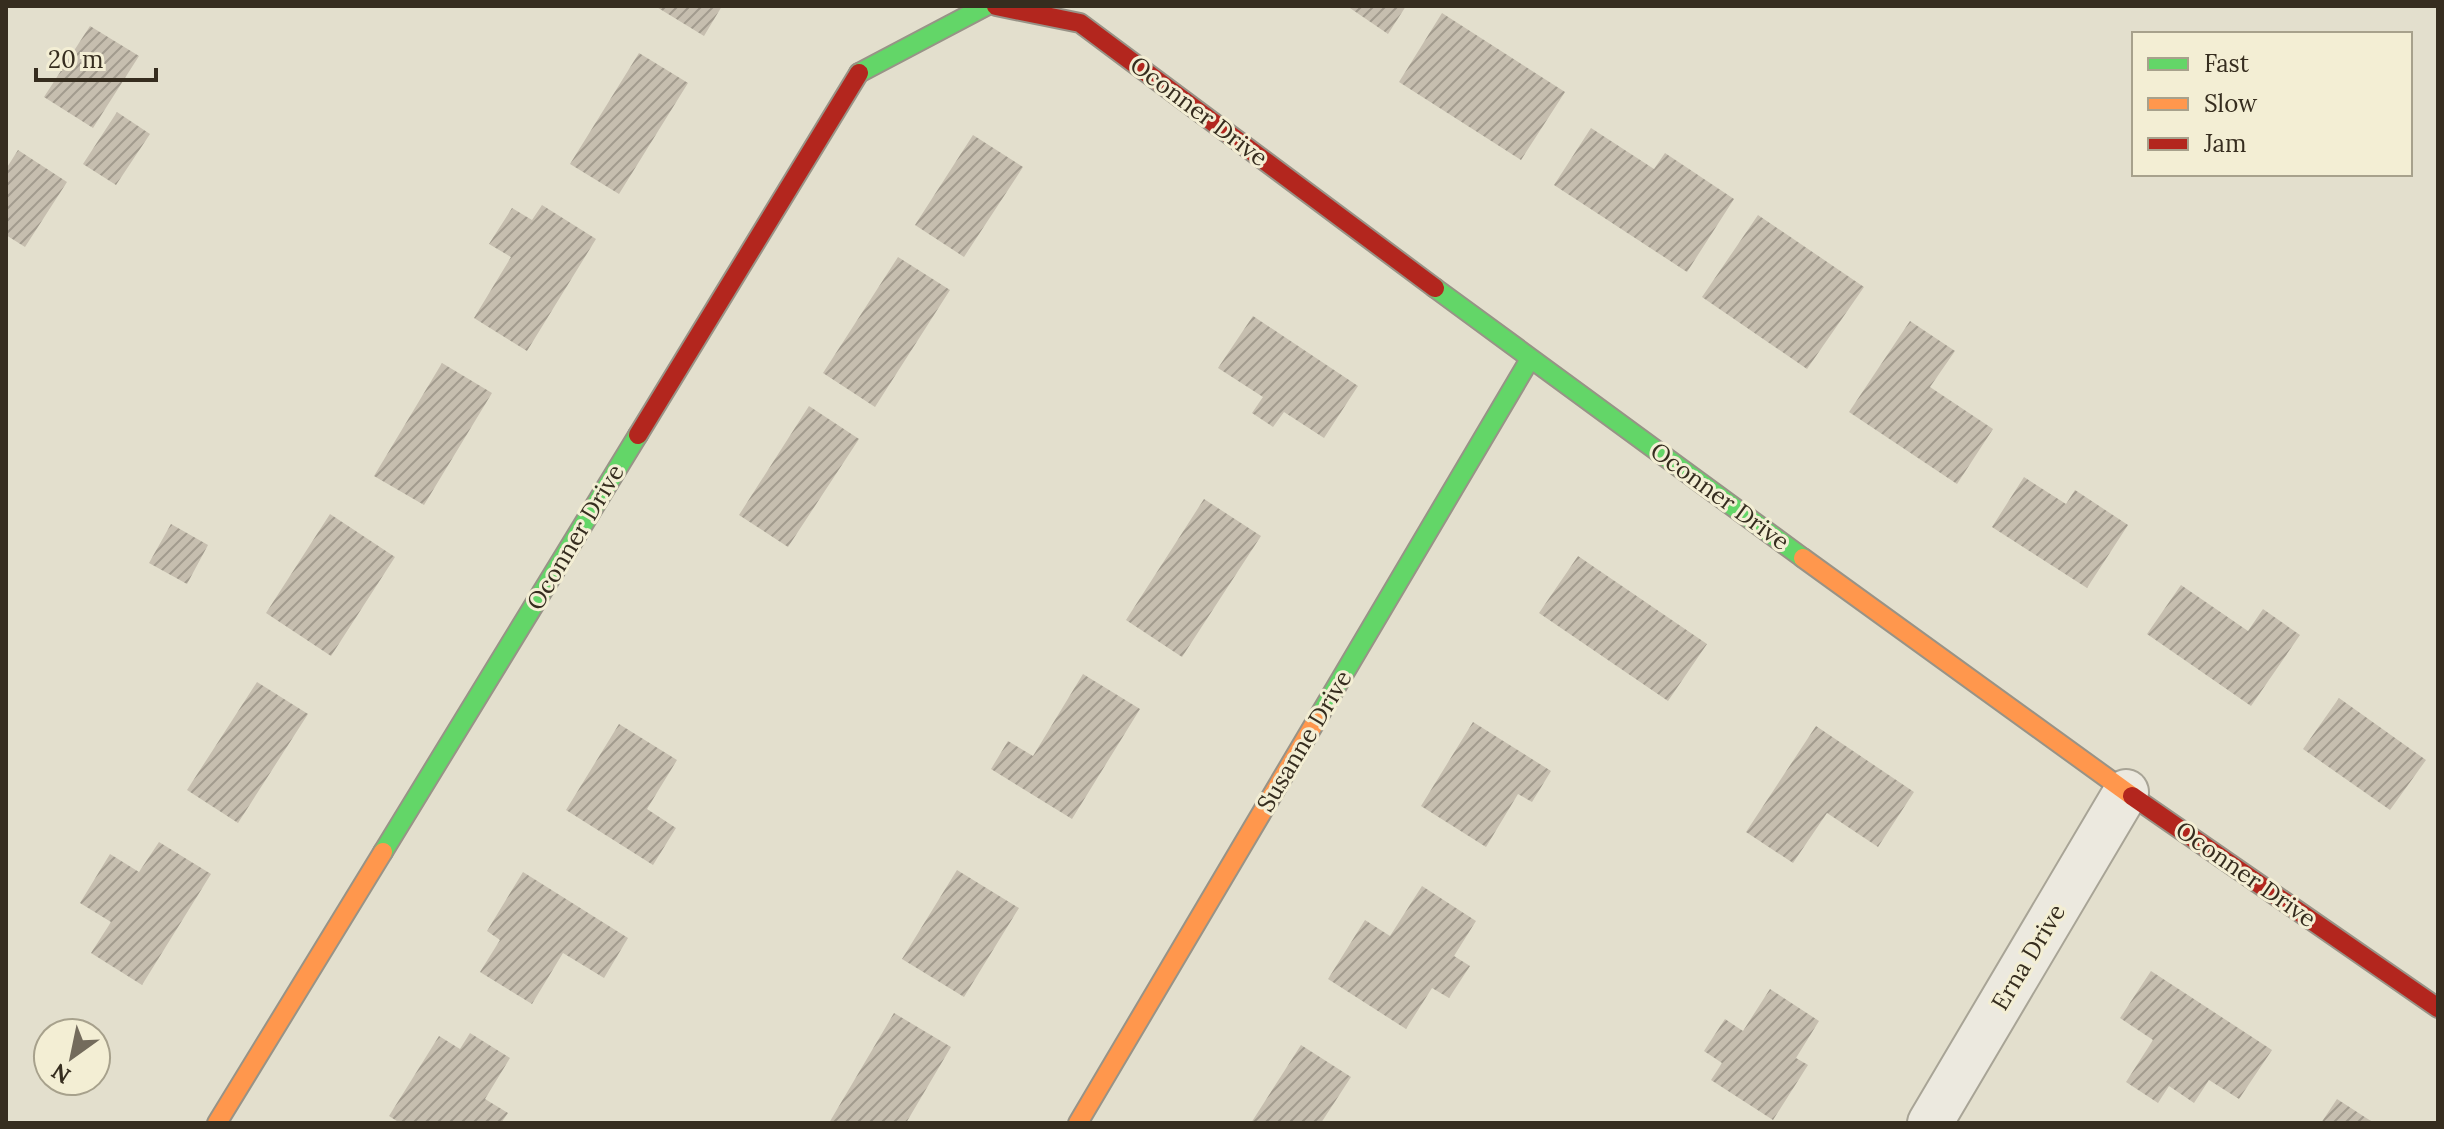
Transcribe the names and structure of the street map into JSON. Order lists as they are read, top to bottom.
{
  "streets": {
    "street": ["Oconner Drive", "Susanne Drive", "Erna Drive"]
  },
  "crossings": [
    ["Oconner Drive", "Susanne Drive"],
    ["Oconner Drive", "Erna Drive"]
  ],
  "legend": ["Fast", "Slow", "Jam"],
  "scale_bar": "20 m",
  "north": "bottom left"
}
